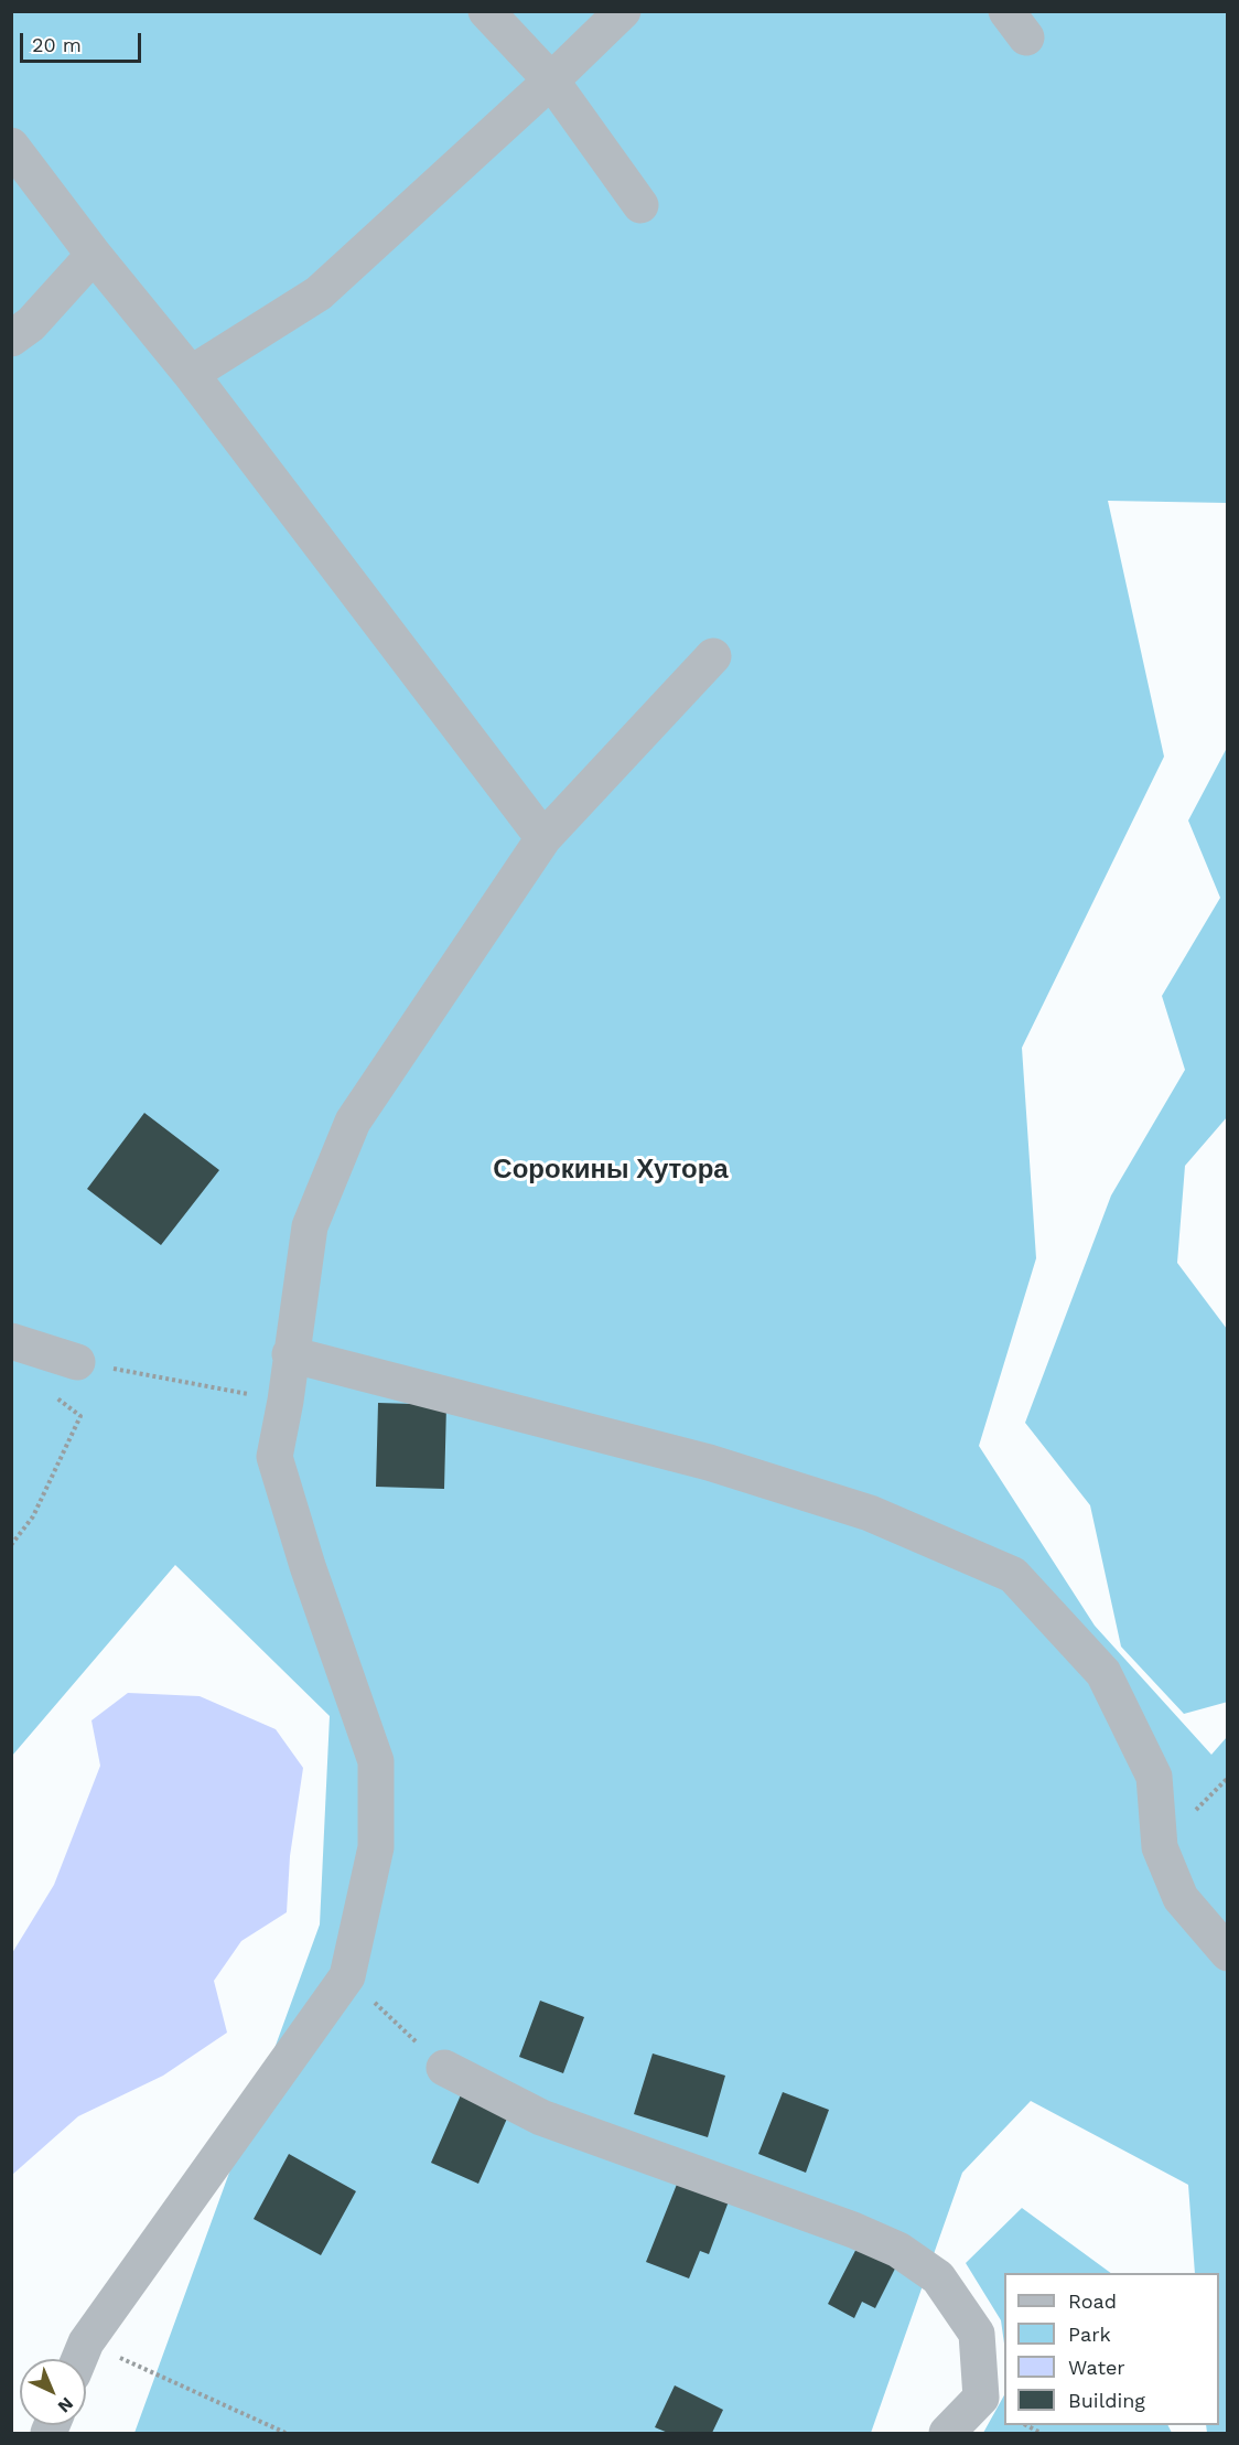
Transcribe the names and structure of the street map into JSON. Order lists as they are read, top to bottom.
{
  "districts": ["Сорокины Хутора"],
  "legend": [
    "Road",
    "Park",
    "Water",
    "Building"
  ],
  "scale_bar": "20 m",
  "north": "bottom right"
}
